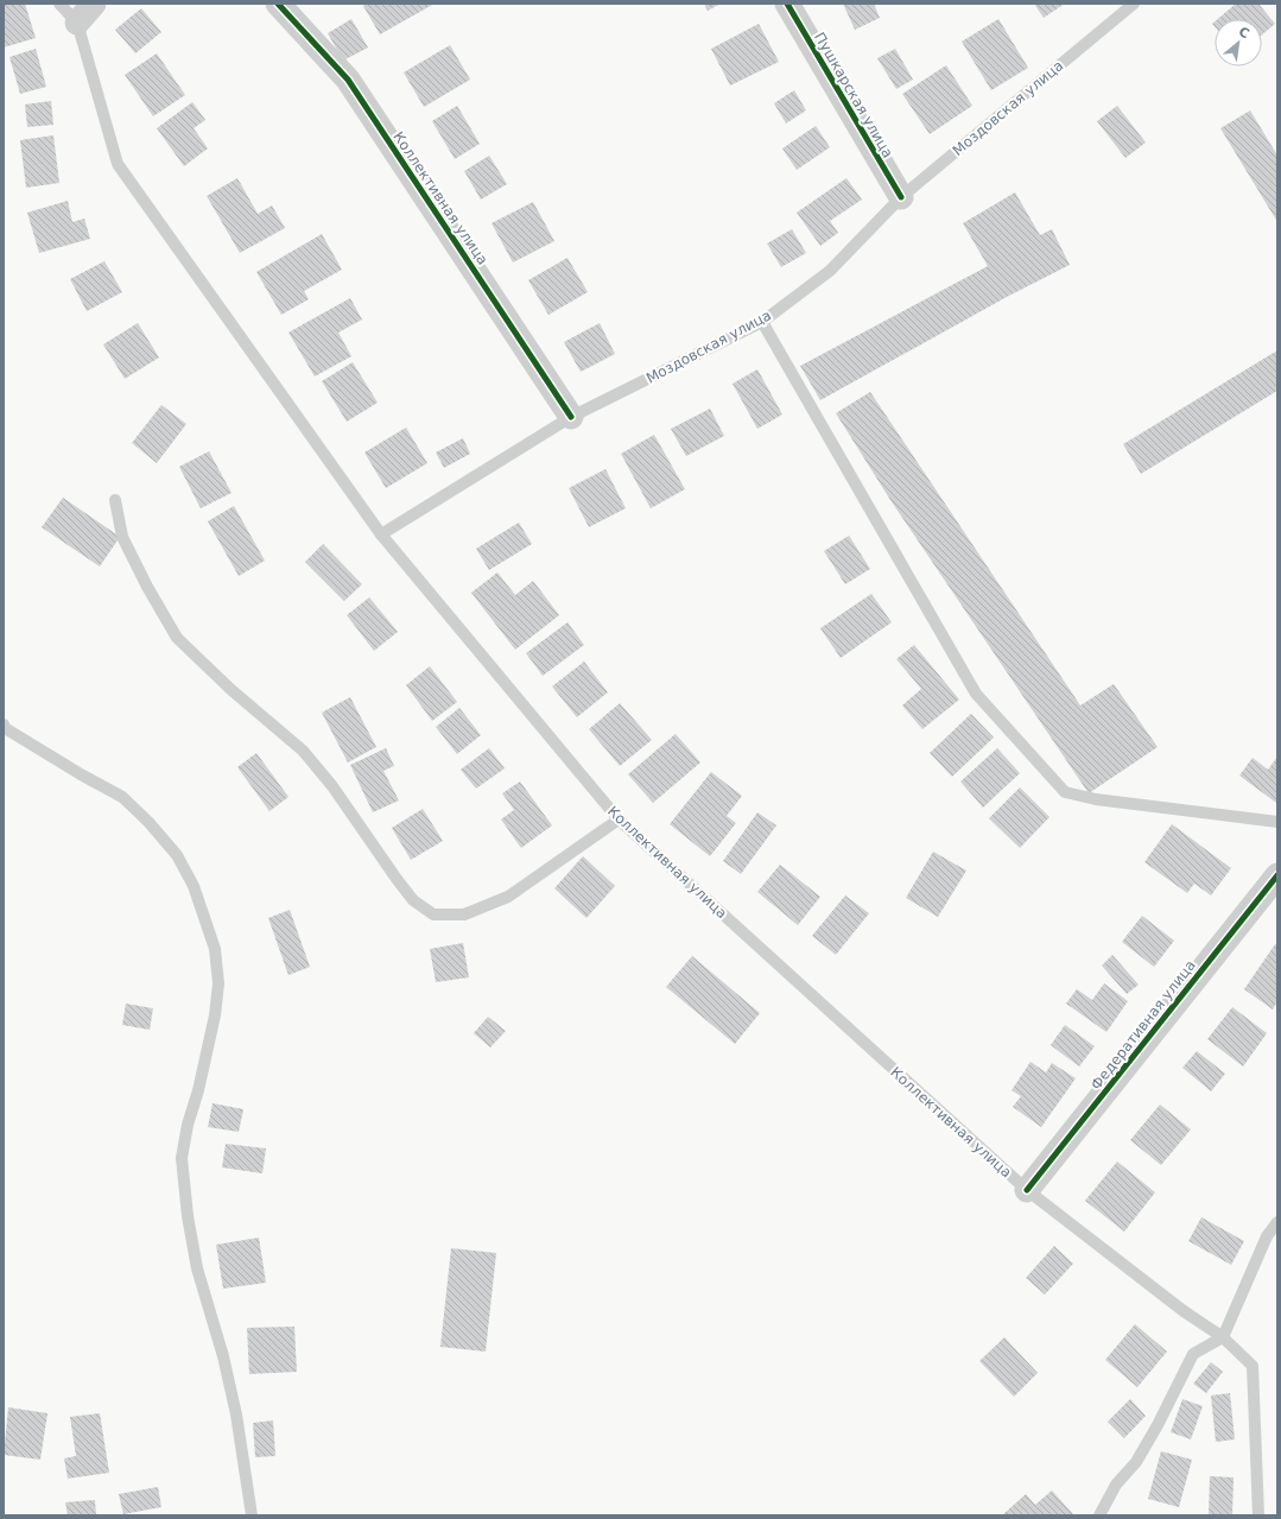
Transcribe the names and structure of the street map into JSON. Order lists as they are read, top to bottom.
{
  "streets": {
    "street": ["Пушкарская улица", "Коллективная улица", "Федеративная улица"],
    "lane": ["Моздовская улица"]
  },
  "crossings": [
    ["Пушкарская улица", "Моздовская улица"],
    ["Моздовская улица", "Коллективная улица"],
    ["Коллективная улица", "Федеративная улица"]
  ],
  "north": "top right"
}
